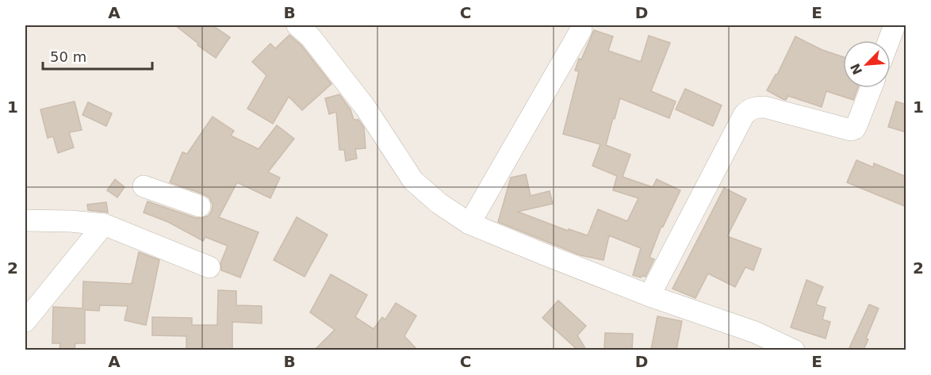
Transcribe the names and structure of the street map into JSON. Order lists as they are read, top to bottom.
{
  "scale_bar": "50 m",
  "north": "bottom left",
  "grid": {
    "columns": [
      "A",
      "B",
      "C",
      "D",
      "E"
    ],
    "rows": ["1", "2"]
  }
}
